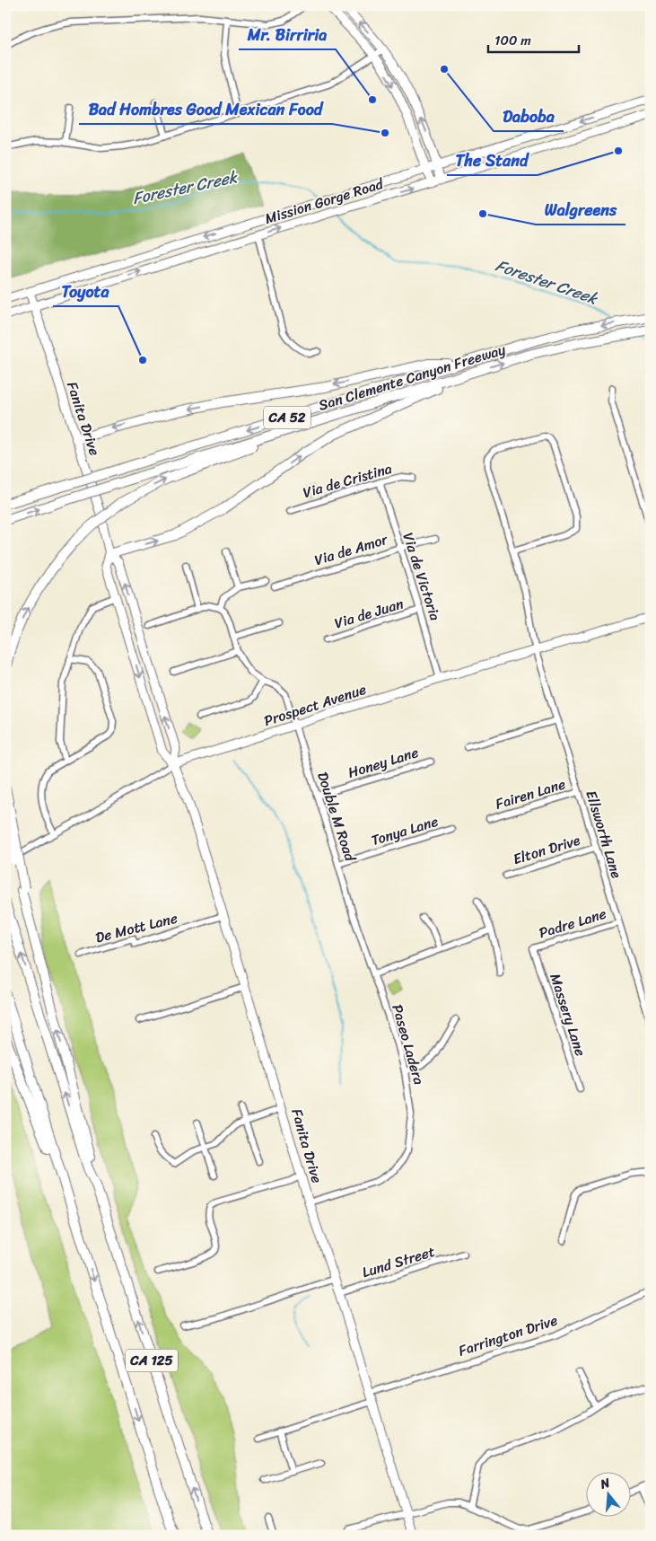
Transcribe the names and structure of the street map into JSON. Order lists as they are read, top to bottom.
{
  "streets": {
    "highway": ["San Clemente Canyon Freeway", "CA 52", "CA 125"],
    "main road": ["Mission Gorge Road", "Fanita Drive", "Prospect Avenue"],
    "street": [
      "Via de Cristina",
      "Via de Amor",
      "Via de Victoria",
      "Via de Juan",
      "Honey Lane",
      "Fairen Lane",
      "Double M Road",
      "Tonya Lane",
      "Ellsworth Lane",
      "Elton Drive",
      "Padre Lane",
      "De Mott Lane",
      "Massery Lane",
      "Paseo Ladera",
      "Lund Street",
      "Farrington Drive"
    ]
  },
  "crossings": [
    ["Mission Gorge Road", "Fanita Drive"],
    ["Fanita Drive", "Prospect Avenue"],
    ["Fanita Drive", "De Mott Lane"],
    ["Fanita Drive", "Paseo Ladera"],
    ["Fanita Drive", "Lund Street"],
    ["Fanita Drive", "Farrington Drive"],
    ["Via de Cristina", "Via de Victoria"],
    ["Via de Amor", "Via de Victoria"],
    ["Via de Victoria", "Via de Juan"],
    ["Via de Victoria", "Prospect Avenue"],
    ["Prospect Avenue", "Double M Road"],
    ["Prospect Avenue", "Ellsworth Lane"],
    ["Honey Lane", "Double M Road"],
    ["Fairen Lane", "Ellsworth Lane"],
    ["Double M Road", "Tonya Lane"],
    ["Double M Road", "Paseo Ladera"],
    ["Ellsworth Lane", "Elton Drive"],
    ["Ellsworth Lane", "Padre Lane"],
    ["Padre Lane", "Massery Lane"]
  ],
  "water": ["Forester Creek"],
  "places": [
    "Daboba",
    "Mr. Birriria",
    "Bad Hombres Good Mexican Food",
    "The Stand",
    "Walgreens",
    "Toyota"
  ],
  "scale_bar": "100 m",
  "north": "top"
}
